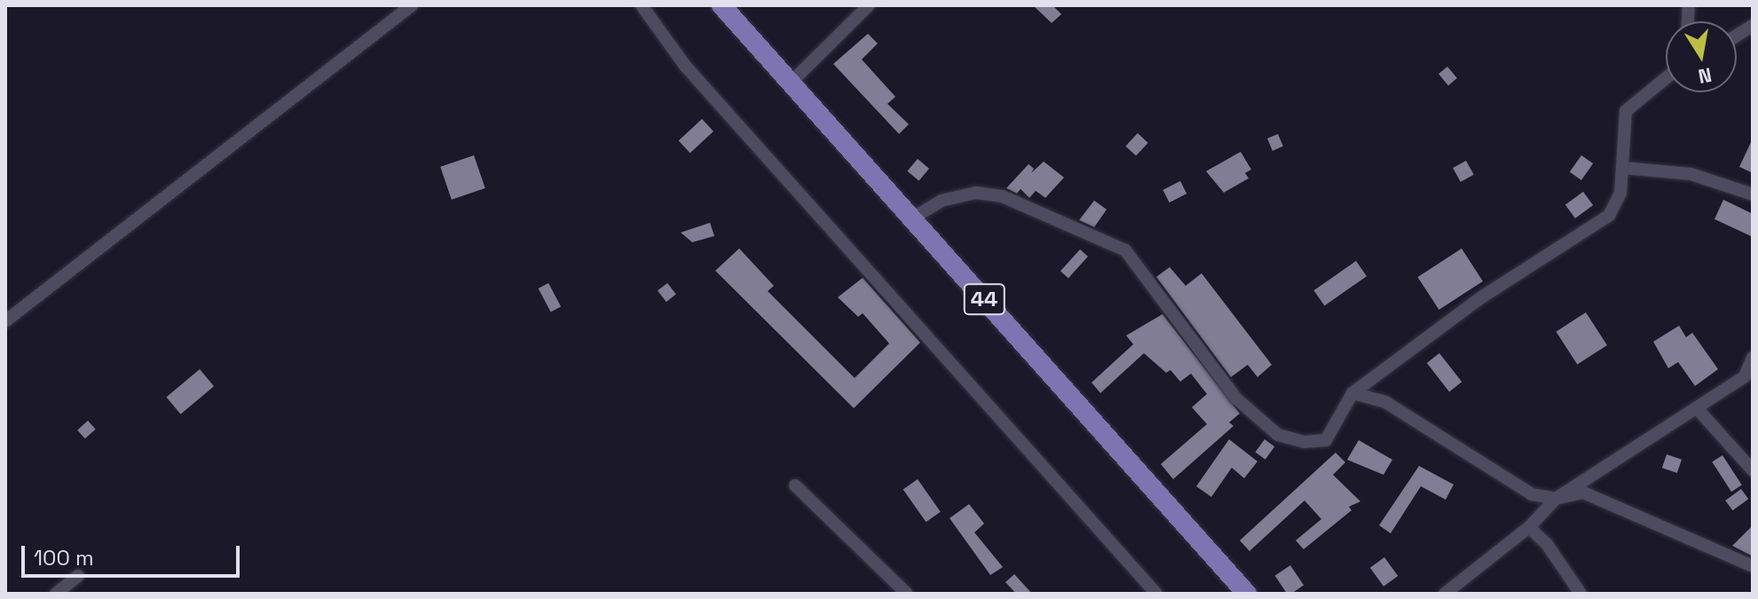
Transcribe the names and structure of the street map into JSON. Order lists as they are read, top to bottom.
{
  "streets": {
    "main road": ["44"]
  },
  "scale_bar": "100 m",
  "north": "bottom"
}
